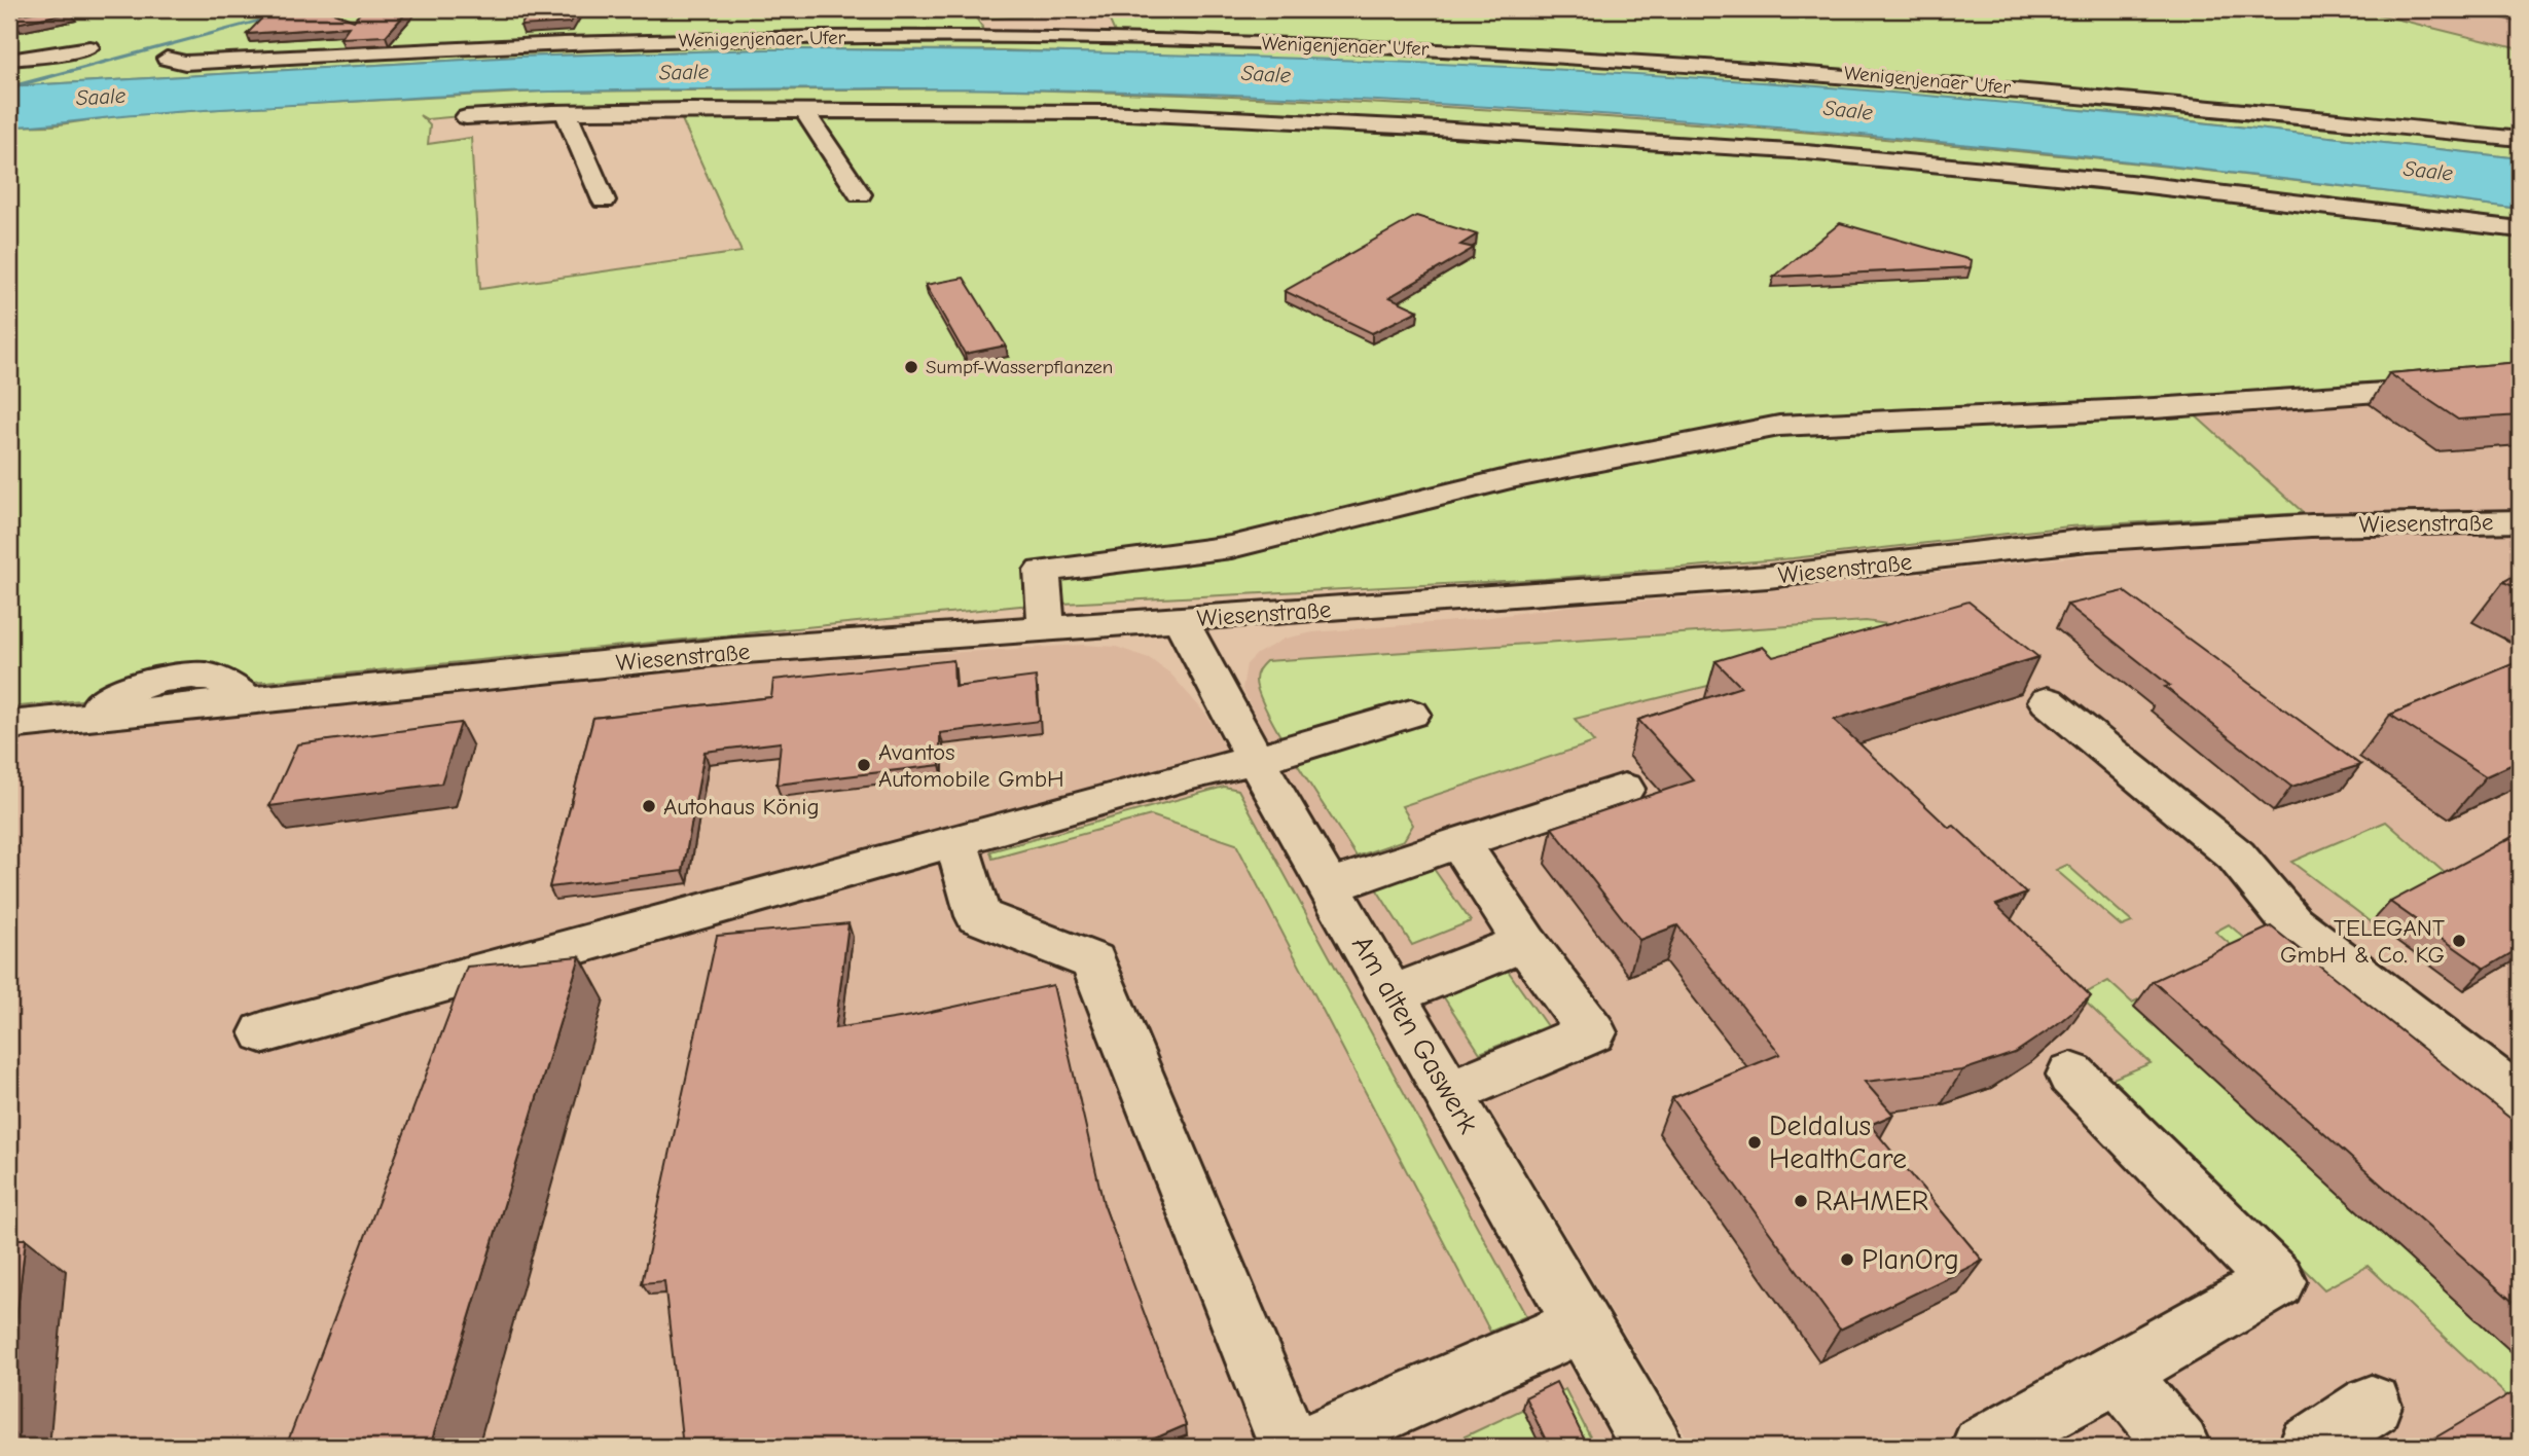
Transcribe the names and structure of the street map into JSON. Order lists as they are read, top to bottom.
{
  "streets": {
    "street": ["Wenigenjenaer Ufer", "Wiesenstraße", "Am alten Gaswerk"]
  },
  "crossings": [
    ["Wiesenstraße", "Am alten Gaswerk"]
  ],
  "water": ["Saale"],
  "places": [
    "Sumpf-Wasserpflanzen",
    "Avantos Automobile GmbH",
    "Autohaus König",
    "TELEGANT GmbH & Co. KG",
    "Deldalus HealthCare",
    "RAHMER",
    "PlanOrg"
  ]
}
